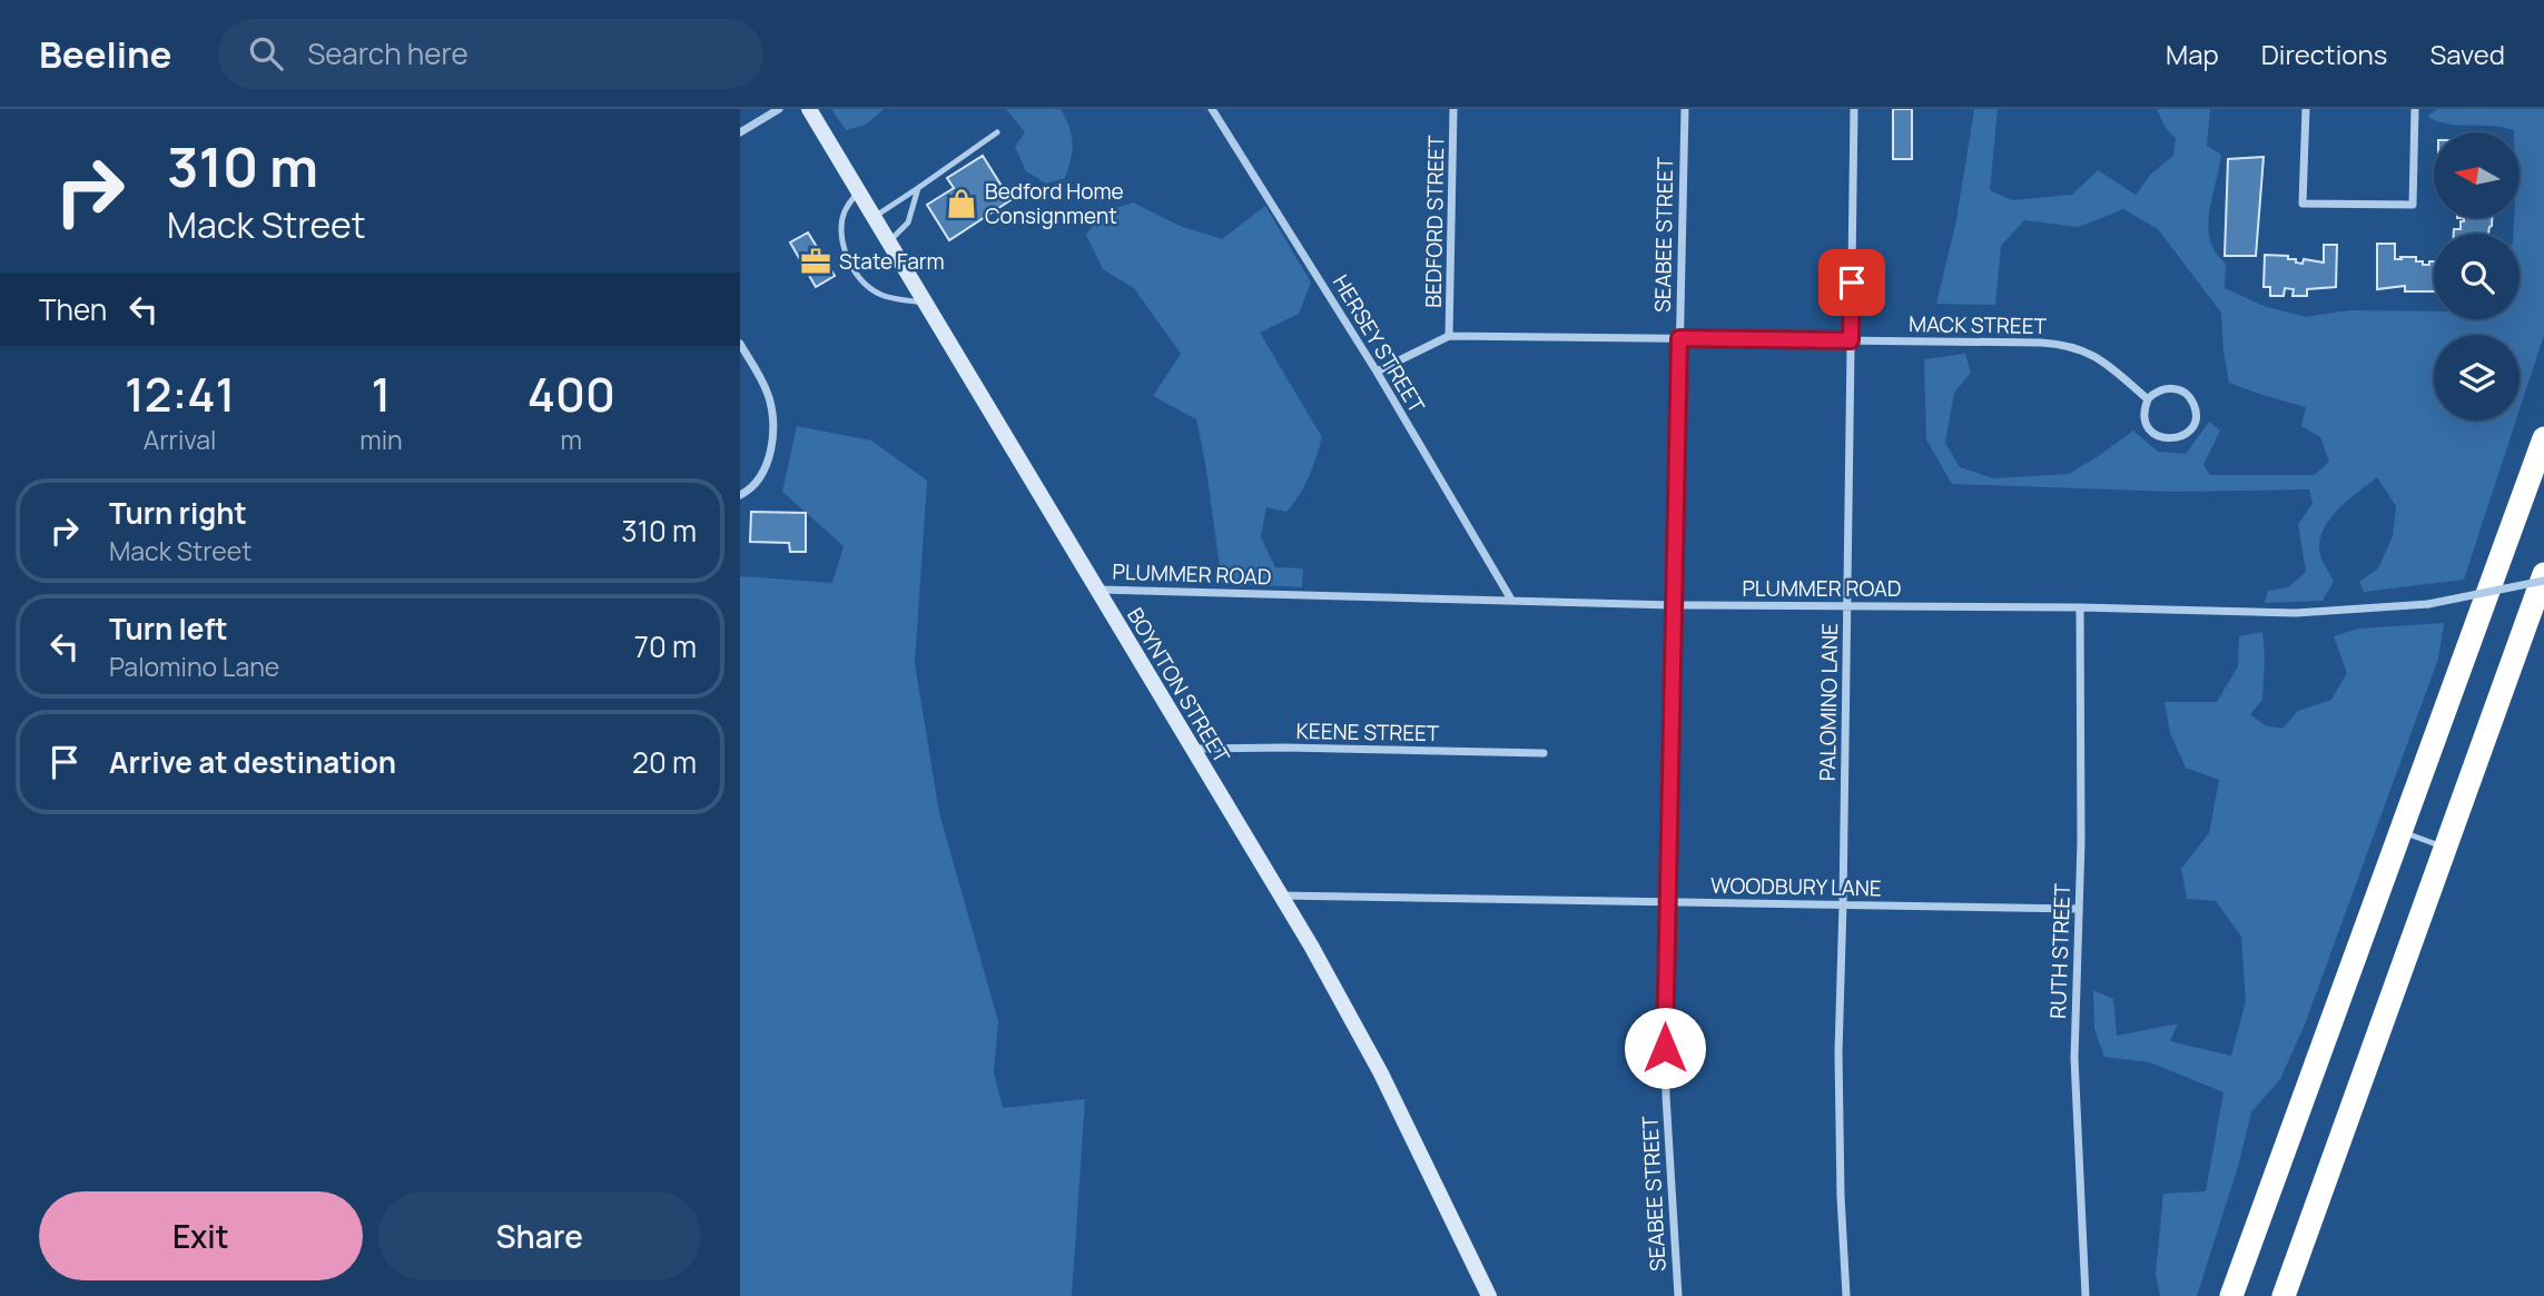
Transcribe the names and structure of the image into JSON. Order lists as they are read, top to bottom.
{
  "streets": {
    "street": [
      "BEDFORD STREET",
      "SEABEE STREET",
      "MACK STREET",
      "HERSEY STREET",
      "PLUMMER ROAD",
      "BOYNTON STREET",
      "PALOMINO LANE",
      "KEENE STREET",
      "WOODBURY LANE",
      "RUTH STREET"
    ]
  },
  "crossings": [
    ["BEDFORD STREET", "MACK STREET"],
    ["SEABEE STREET", "MACK STREET"],
    ["SEABEE STREET", "PLUMMER ROAD"],
    ["SEABEE STREET", "WOODBURY LANE"],
    ["MACK STREET", "HERSEY STREET"],
    ["MACK STREET", "PALOMINO LANE"],
    ["HERSEY STREET", "PLUMMER ROAD"],
    ["PLUMMER ROAD", "BOYNTON STREET"],
    ["PLUMMER ROAD", "PALOMINO LANE"],
    ["PLUMMER ROAD", "RUTH STREET"],
    ["BOYNTON STREET", "KEENE STREET"],
    ["BOYNTON STREET", "WOODBURY LANE"],
    ["PALOMINO LANE", "WOODBURY LANE"],
    ["WOODBURY LANE", "RUTH STREET"]
  ],
  "places": {
    "shop": ["Bedford Home Consignment"],
    "office": ["State Farm"]
  },
  "north": "left",
  "page": {
    "header": "Beeline",
    "search": "Search here",
    "nav": ["Map", "Directions", "Saved"],
    "turn": ["310 m", "Mack Street"],
    "then": "Then",
    "eta": [
      "12:41",
      "Arrival",
      "1",
      "min",
      "400",
      "m"
    ],
    "list": [
      {
        "name": "Turn right",
        "note": "Mack Street",
        "value": "310 m"
      },
      {
        "name": "Turn left",
        "note": "Palomino Lane",
        "value": "70 m"
      },
      {
        "name": "Arrive at destination",
        "value": "20 m"
      }
    ],
    "buttons": ["Exit", "Share"]
  }
}
